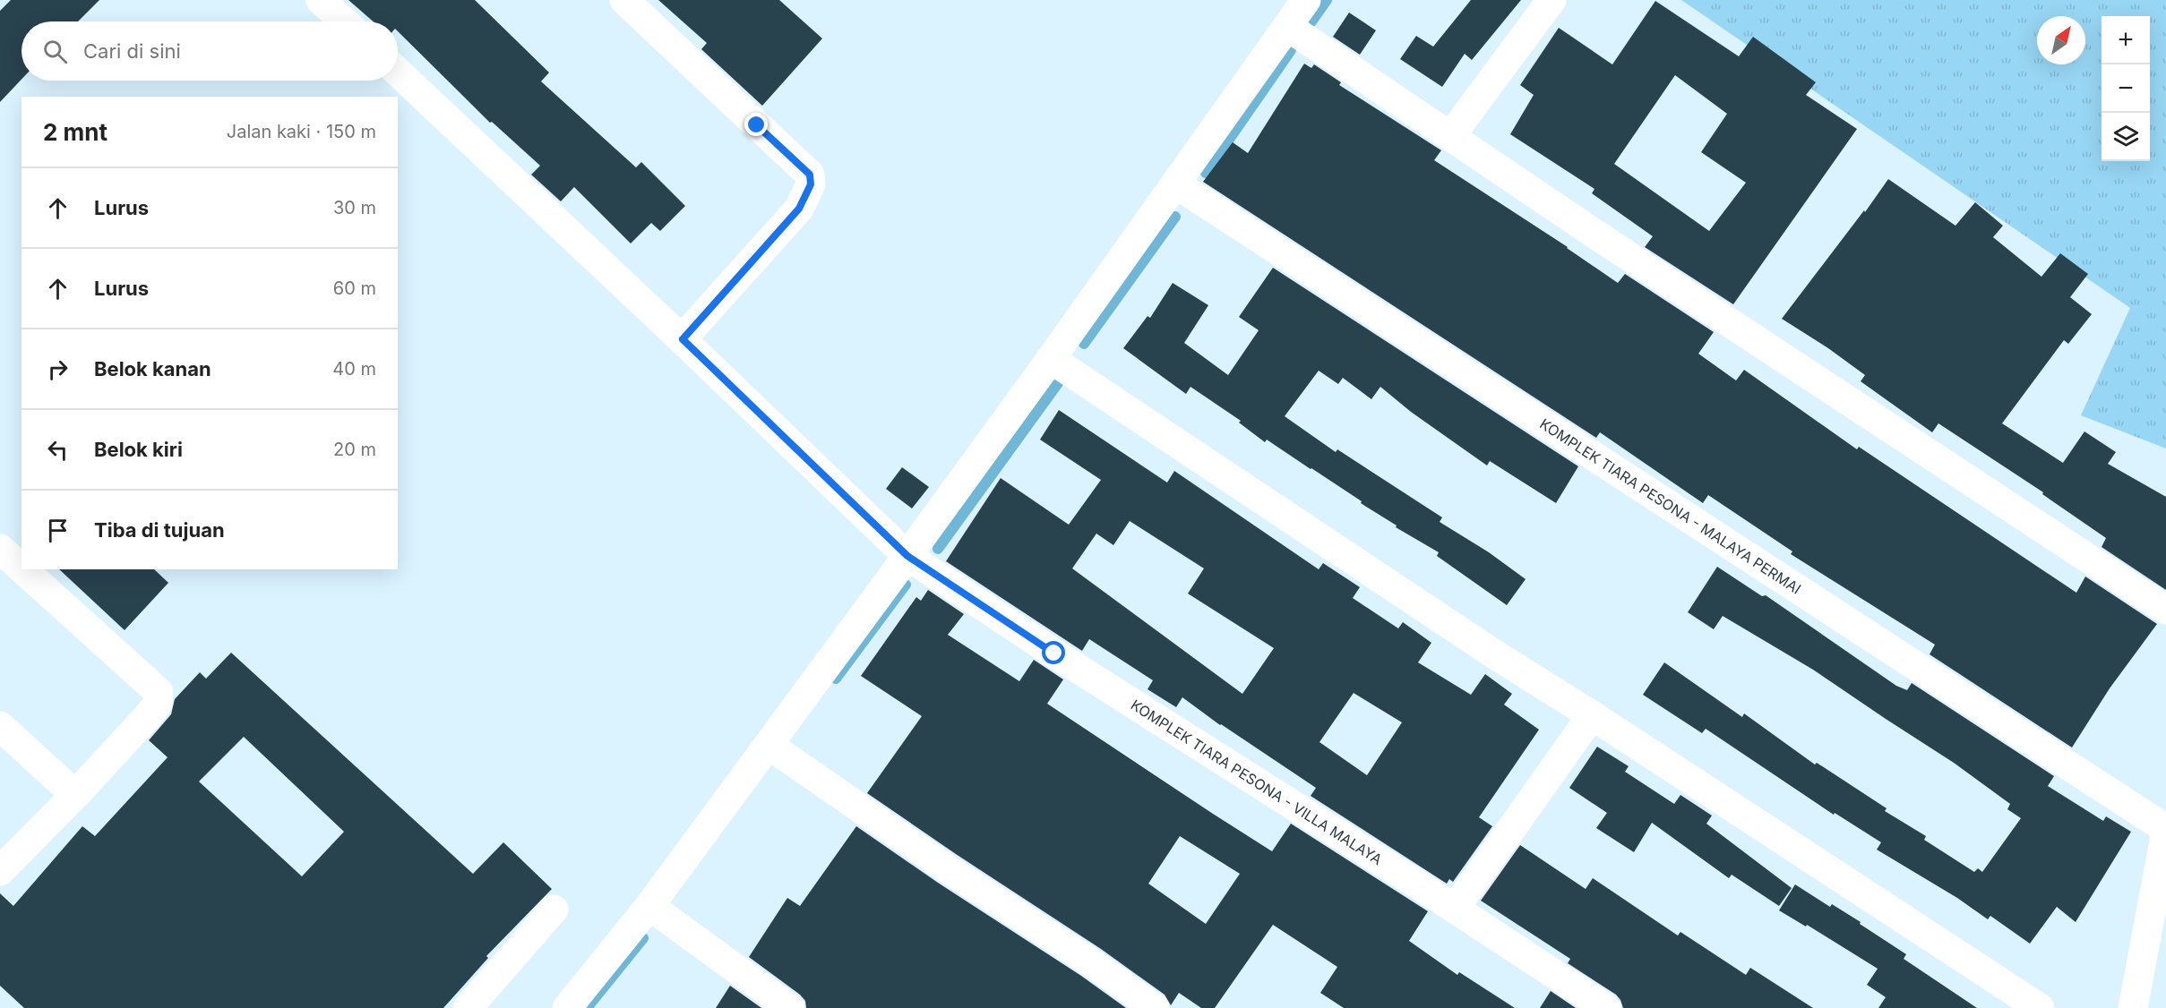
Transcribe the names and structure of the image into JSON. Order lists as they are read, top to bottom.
{
  "streets": {
    "street": ["KOMPLEK TIARA PESONA - MALAYA PERMAI", "KOMPLEK TIARA PESONA - VILLA MALAYA"]
  },
  "north": "top right",
  "page": {
    "map_buttons": ["+", "−"],
    "search": "Cari di sini",
    "heading": ["2 mnt", "Jalan kaki · 150 m"],
    "list": [
      ["Lurus", "30 m"],
      ["Lurus", "60 m"],
      ["Belok kanan", "40 m"],
      ["Belok kiri", "20 m"],
      "Tiba di tujuan"
    ]
  }
}
